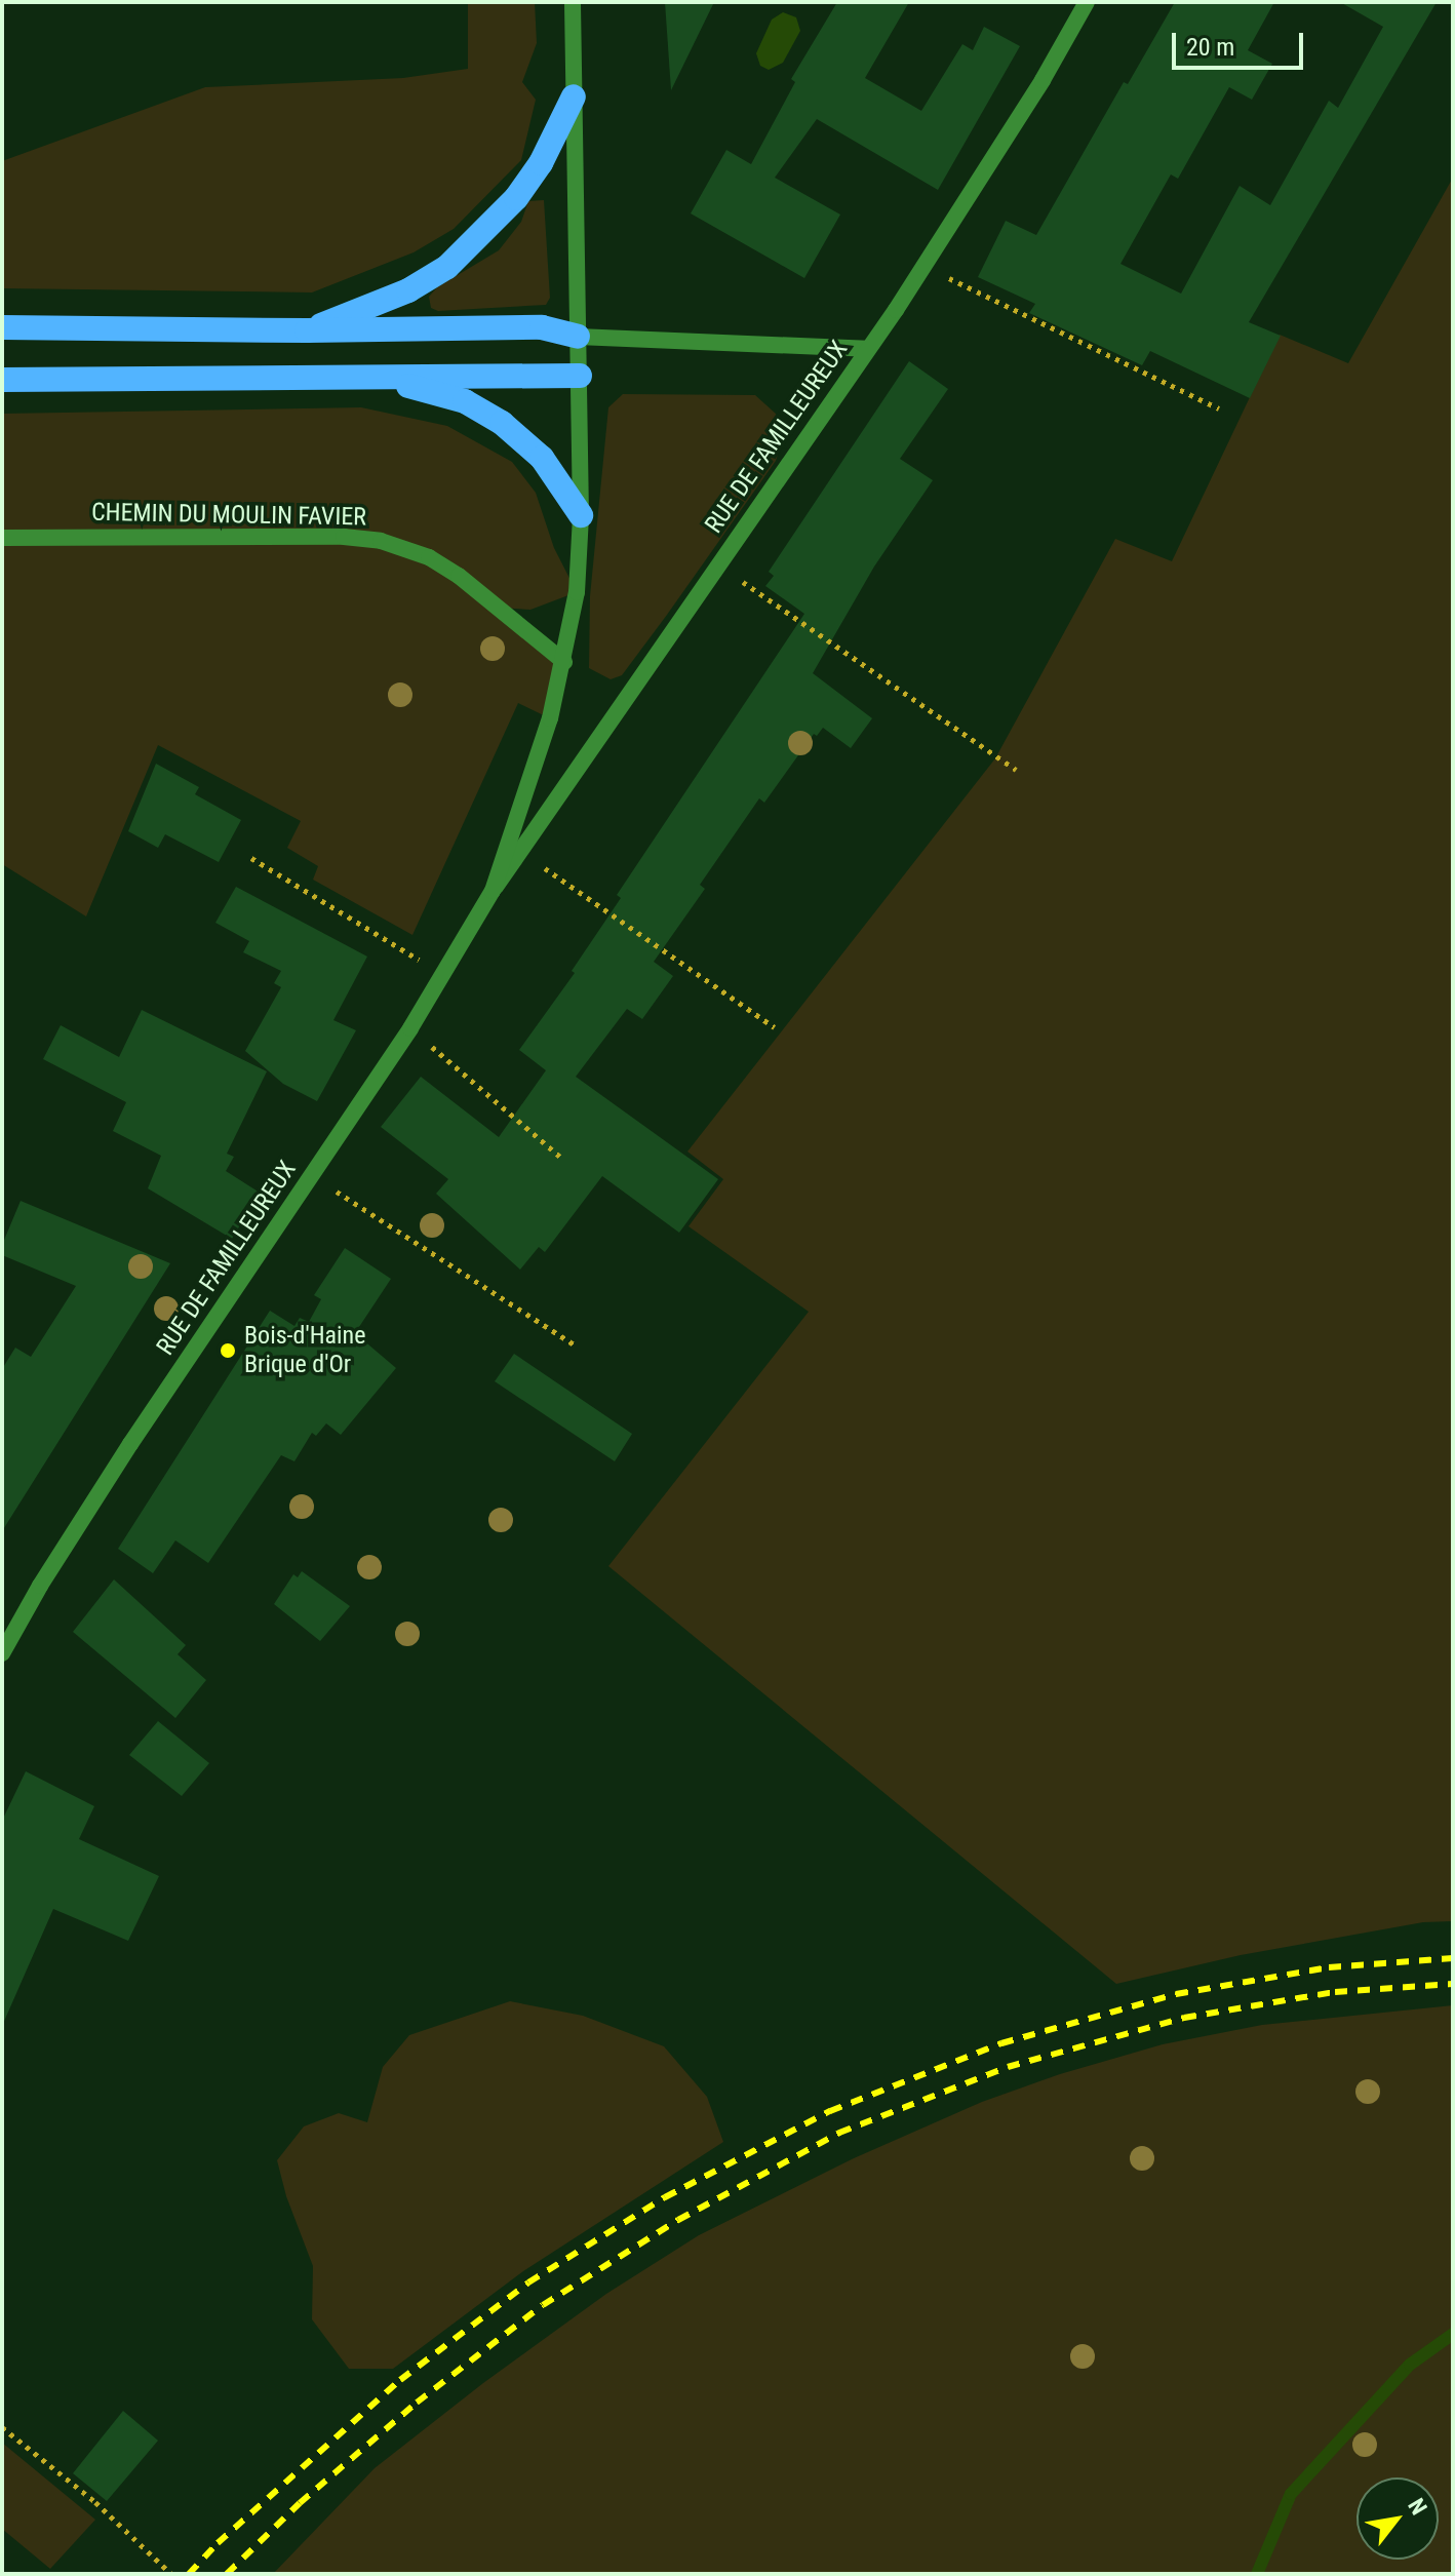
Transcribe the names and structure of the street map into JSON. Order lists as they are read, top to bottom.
{
  "streets": {
    "street": ["RUE DE FAMILLEUREUX", "CHEMIN DU MOULIN FAVIER"]
  },
  "crossings": [
    ["RUE DE FAMILLEUREUX", "CHEMIN DU MOULIN FAVIER"]
  ],
  "places": ["Bois-d'Haine Brique d'Or"],
  "scale_bar": "20 m",
  "north": "top right"
}
